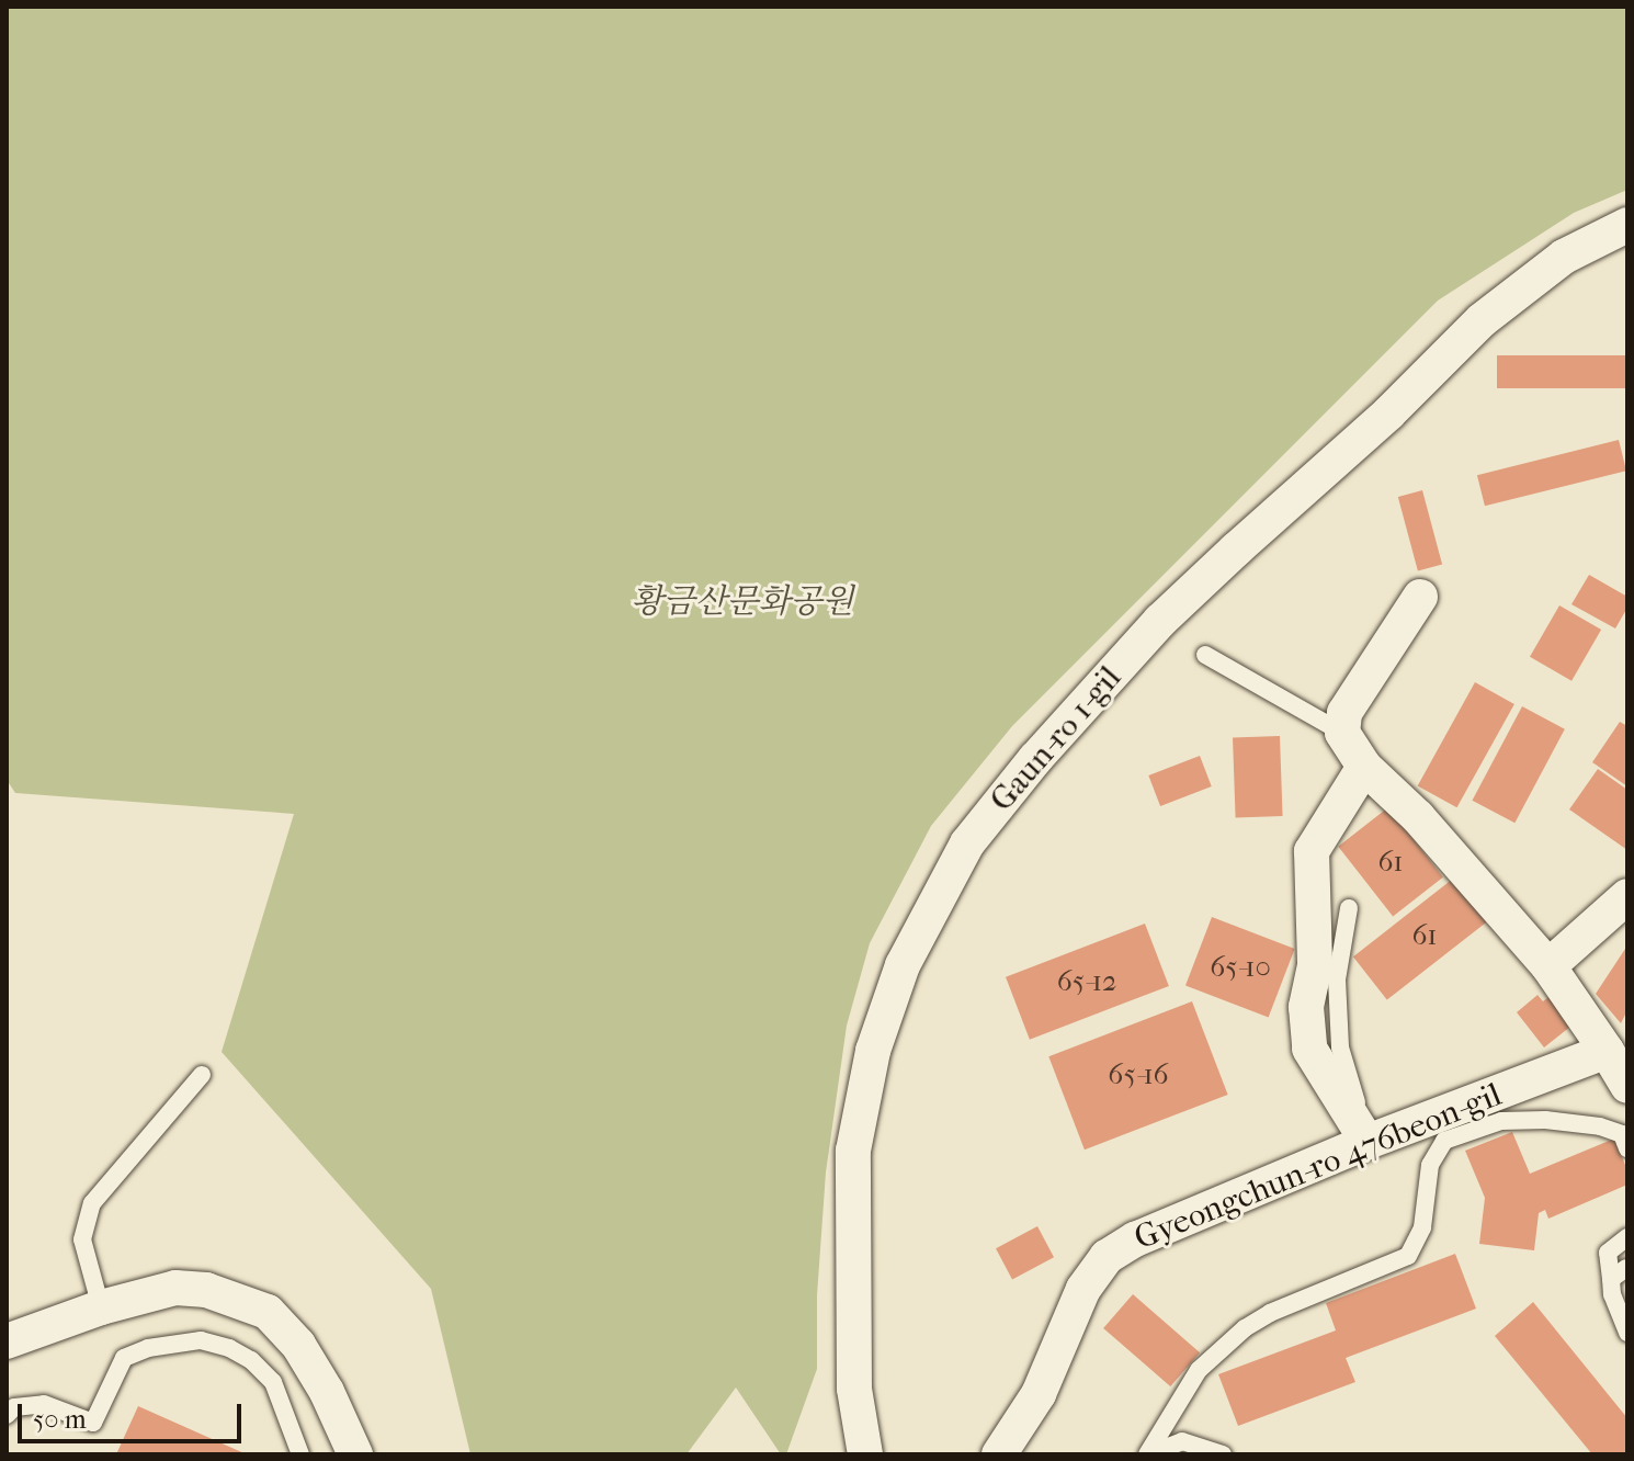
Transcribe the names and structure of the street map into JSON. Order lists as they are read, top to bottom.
{
  "streets": {
    "street": ["Gaun-ro 1-gil", "Gyeongchun-ro 476beon-gil"]
  },
  "parks": ["황금산문화공원"],
  "house_numbers": [
    "61",
    "61",
    "65-10",
    "65-12",
    "65-16"
  ],
  "scale_bar": "50 m"
}
